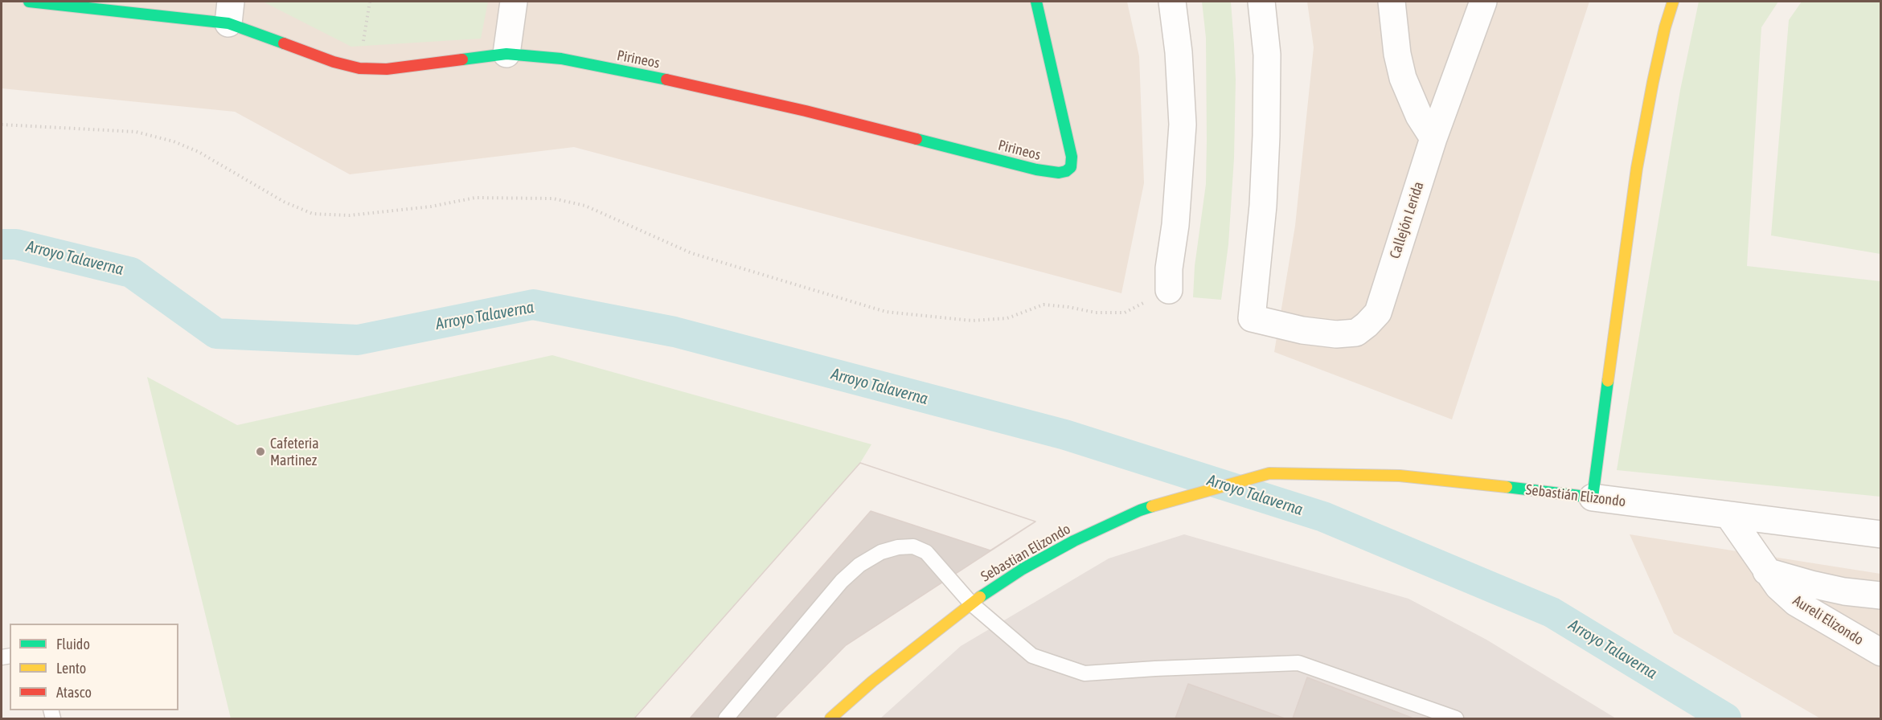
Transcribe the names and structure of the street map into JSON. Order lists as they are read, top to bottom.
{
  "streets": {
    "street": [
      "Pirineos",
      "Callejón Lerida",
      "Sebastián Elizondo",
      "Sebastian Elizondo",
      "Aureli Elizondo"
    ]
  },
  "crossings": [
    ["Sebastián Elizondo", "Sebastian Elizondo"],
    ["Sebastián Elizondo", "Aureli Elizondo"]
  ],
  "water": ["Arroyo Talaverna"],
  "places": ["Cafeteria Martinez"],
  "legend": ["Fluido", "Lento", "Atasco"]
}
